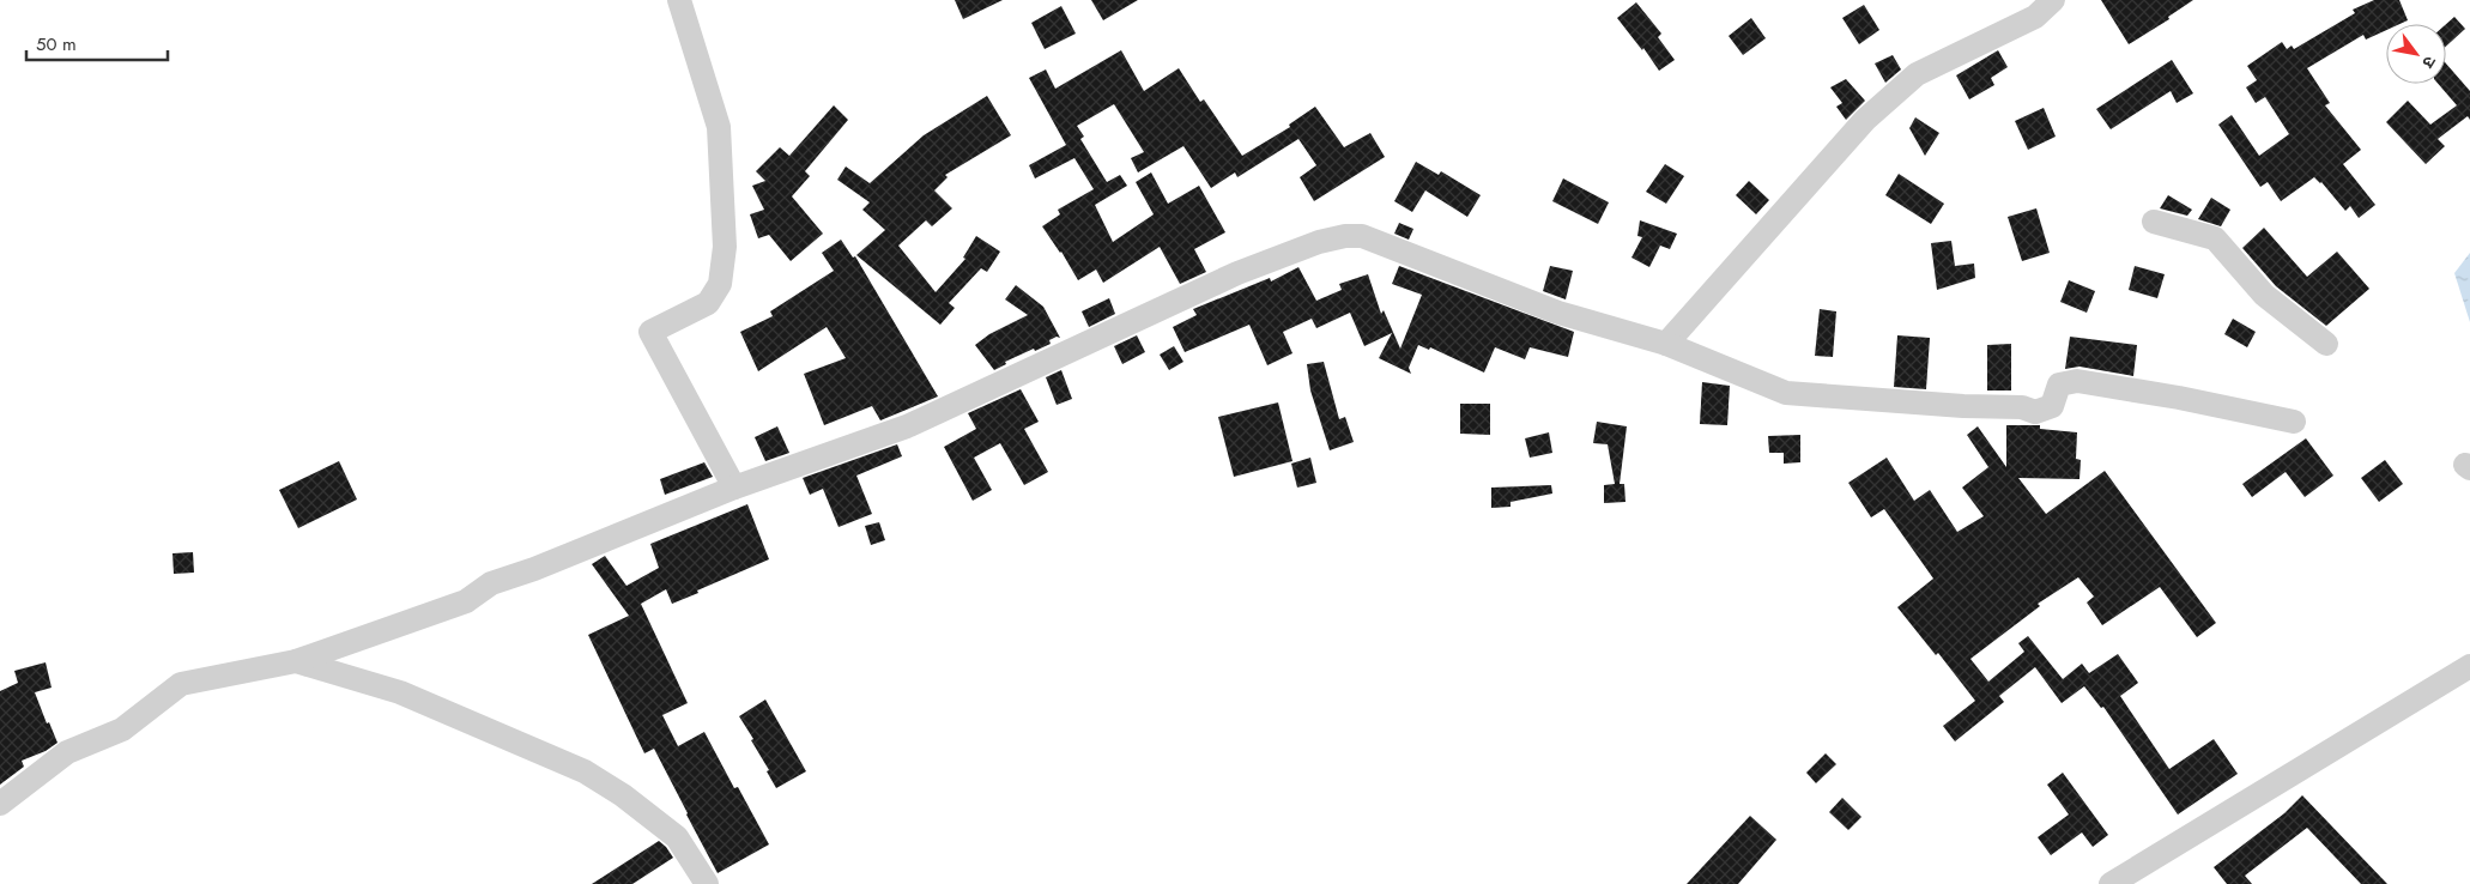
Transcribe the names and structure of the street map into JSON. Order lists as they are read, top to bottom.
{
  "scale_bar": "50 m",
  "north": "bottom right"
}
